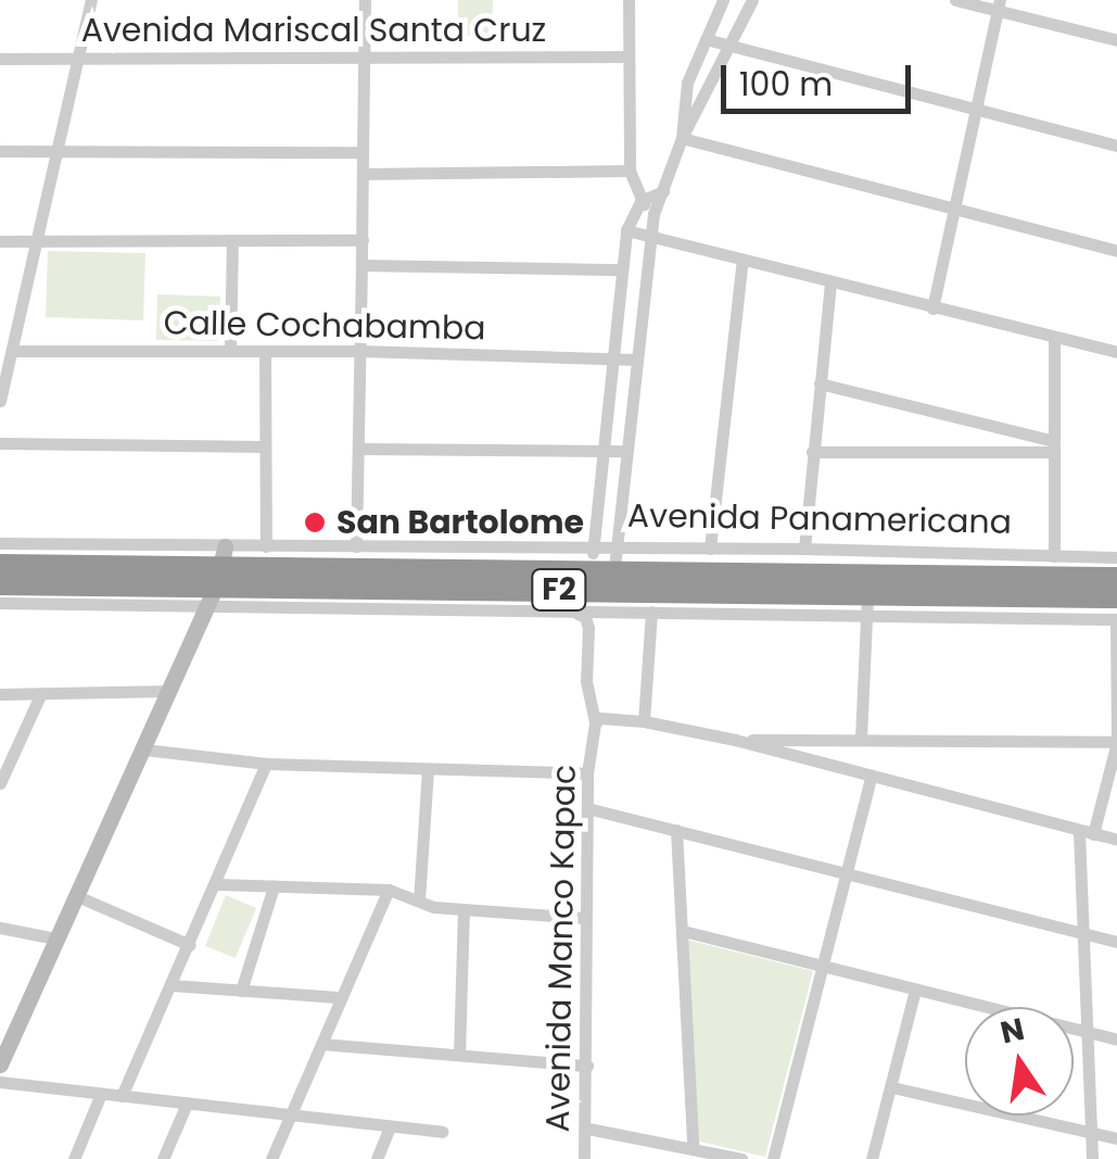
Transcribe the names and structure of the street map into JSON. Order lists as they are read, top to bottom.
{
  "streets": {
    "highway": ["Avenida Panamericana", "F2"],
    "street": ["Avenida Mariscal Santa Cruz", "Calle Cochabamba", "Avenida Manco Kapac"]
  },
  "places": ["San Bartolome"],
  "scale_bar": "100 m",
  "north": "top"
}
